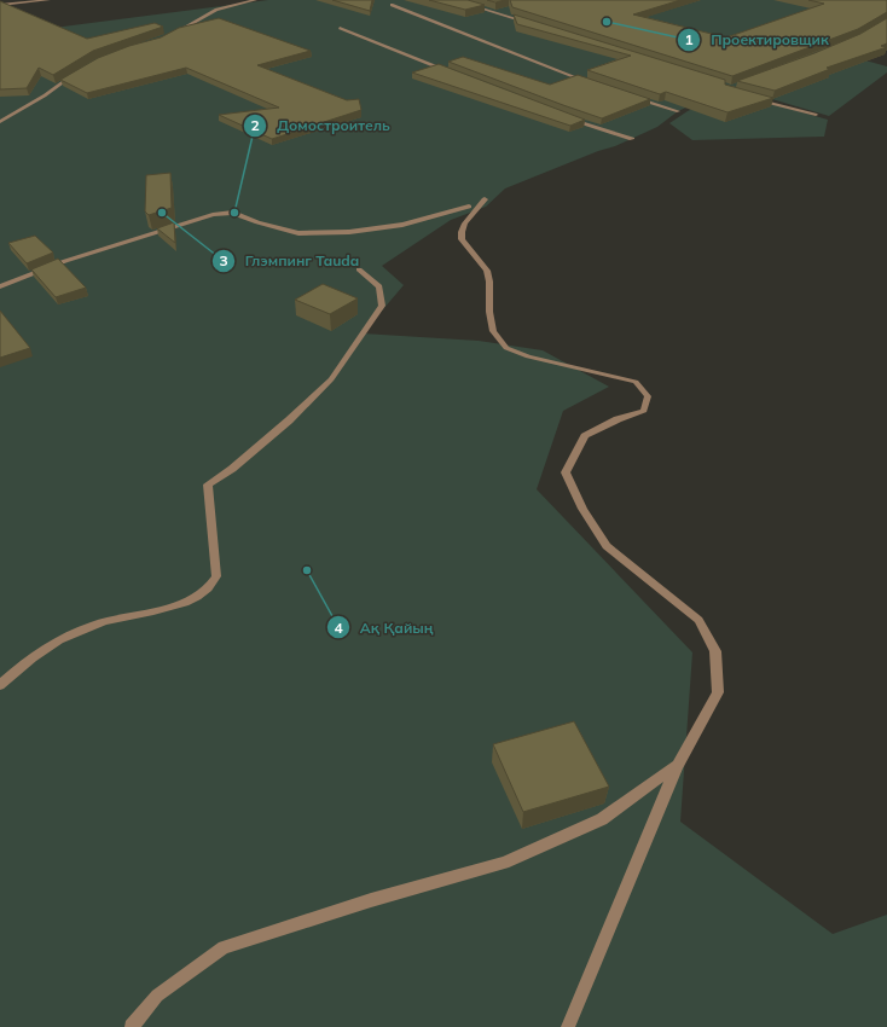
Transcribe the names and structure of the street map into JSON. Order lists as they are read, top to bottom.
{
  "places": [
    "Проектировщик",
    "Глэмпинг Tauda",
    "Домостроитель",
    "Ақ Қайың"
  ]
}
